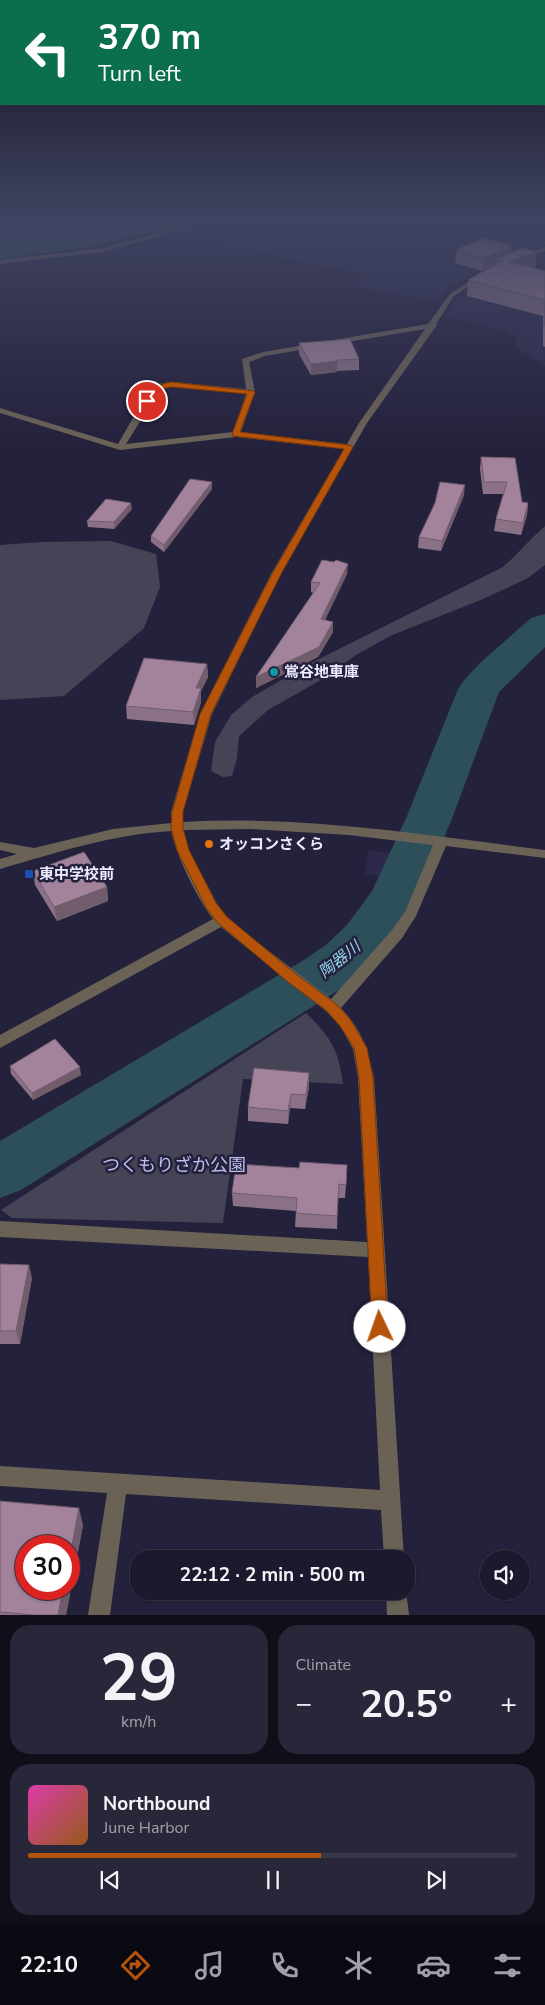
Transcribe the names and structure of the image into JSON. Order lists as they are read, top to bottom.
{
  "water": ["陶器川"],
  "parks": ["つくもりざか公園"],
  "places": {
    "other": ["鴬谷地車庫", "オッコンさくら"],
    "transit": ["東中学校前"]
  },
  "page": {
    "turn": ["370 m", "Turn left"],
    "limit": "30",
    "trip": "22:12 · 2 min · 500 m",
    "tile": [
      ["29", "km/h"],
      "Climate"
    ],
    "heat": ["−", "20.5°", "+"],
    "song": ["Northbound", "June Harbor"],
    "tabs": "22:10"
  }
}
